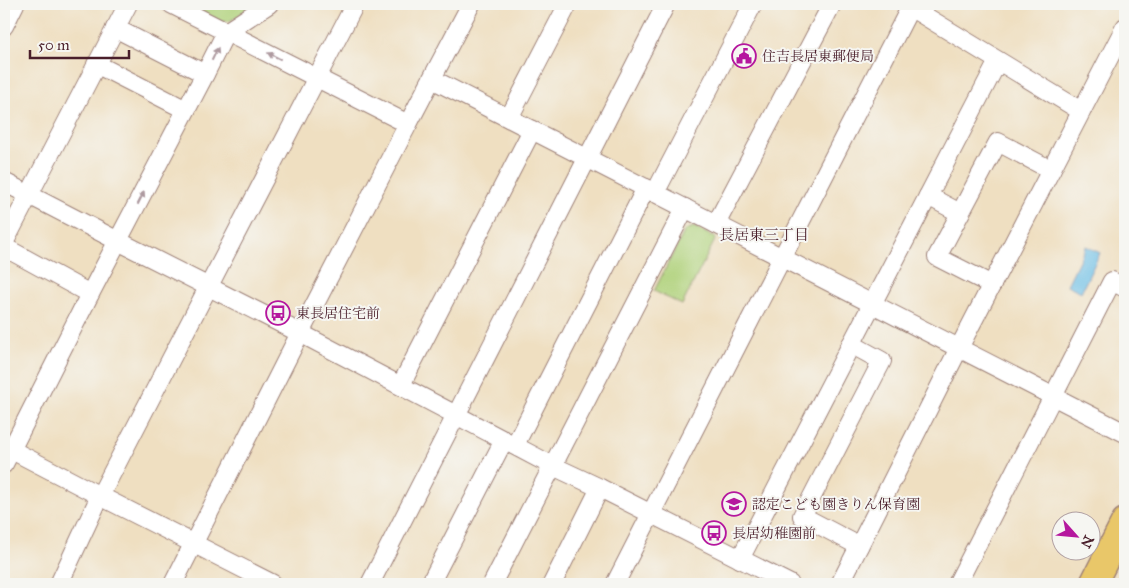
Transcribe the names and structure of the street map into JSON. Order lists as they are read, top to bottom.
{
  "districts": ["長居東三丁目"],
  "places": {
    "public building": ["住吉長居東郵便局"],
    "bus stop": ["東長居住宅前", "長居幼稚園前"],
    "school or university": ["認定こども園きりん保育園"]
  },
  "scale_bar": "50 m",
  "north": "bottom right"
}
